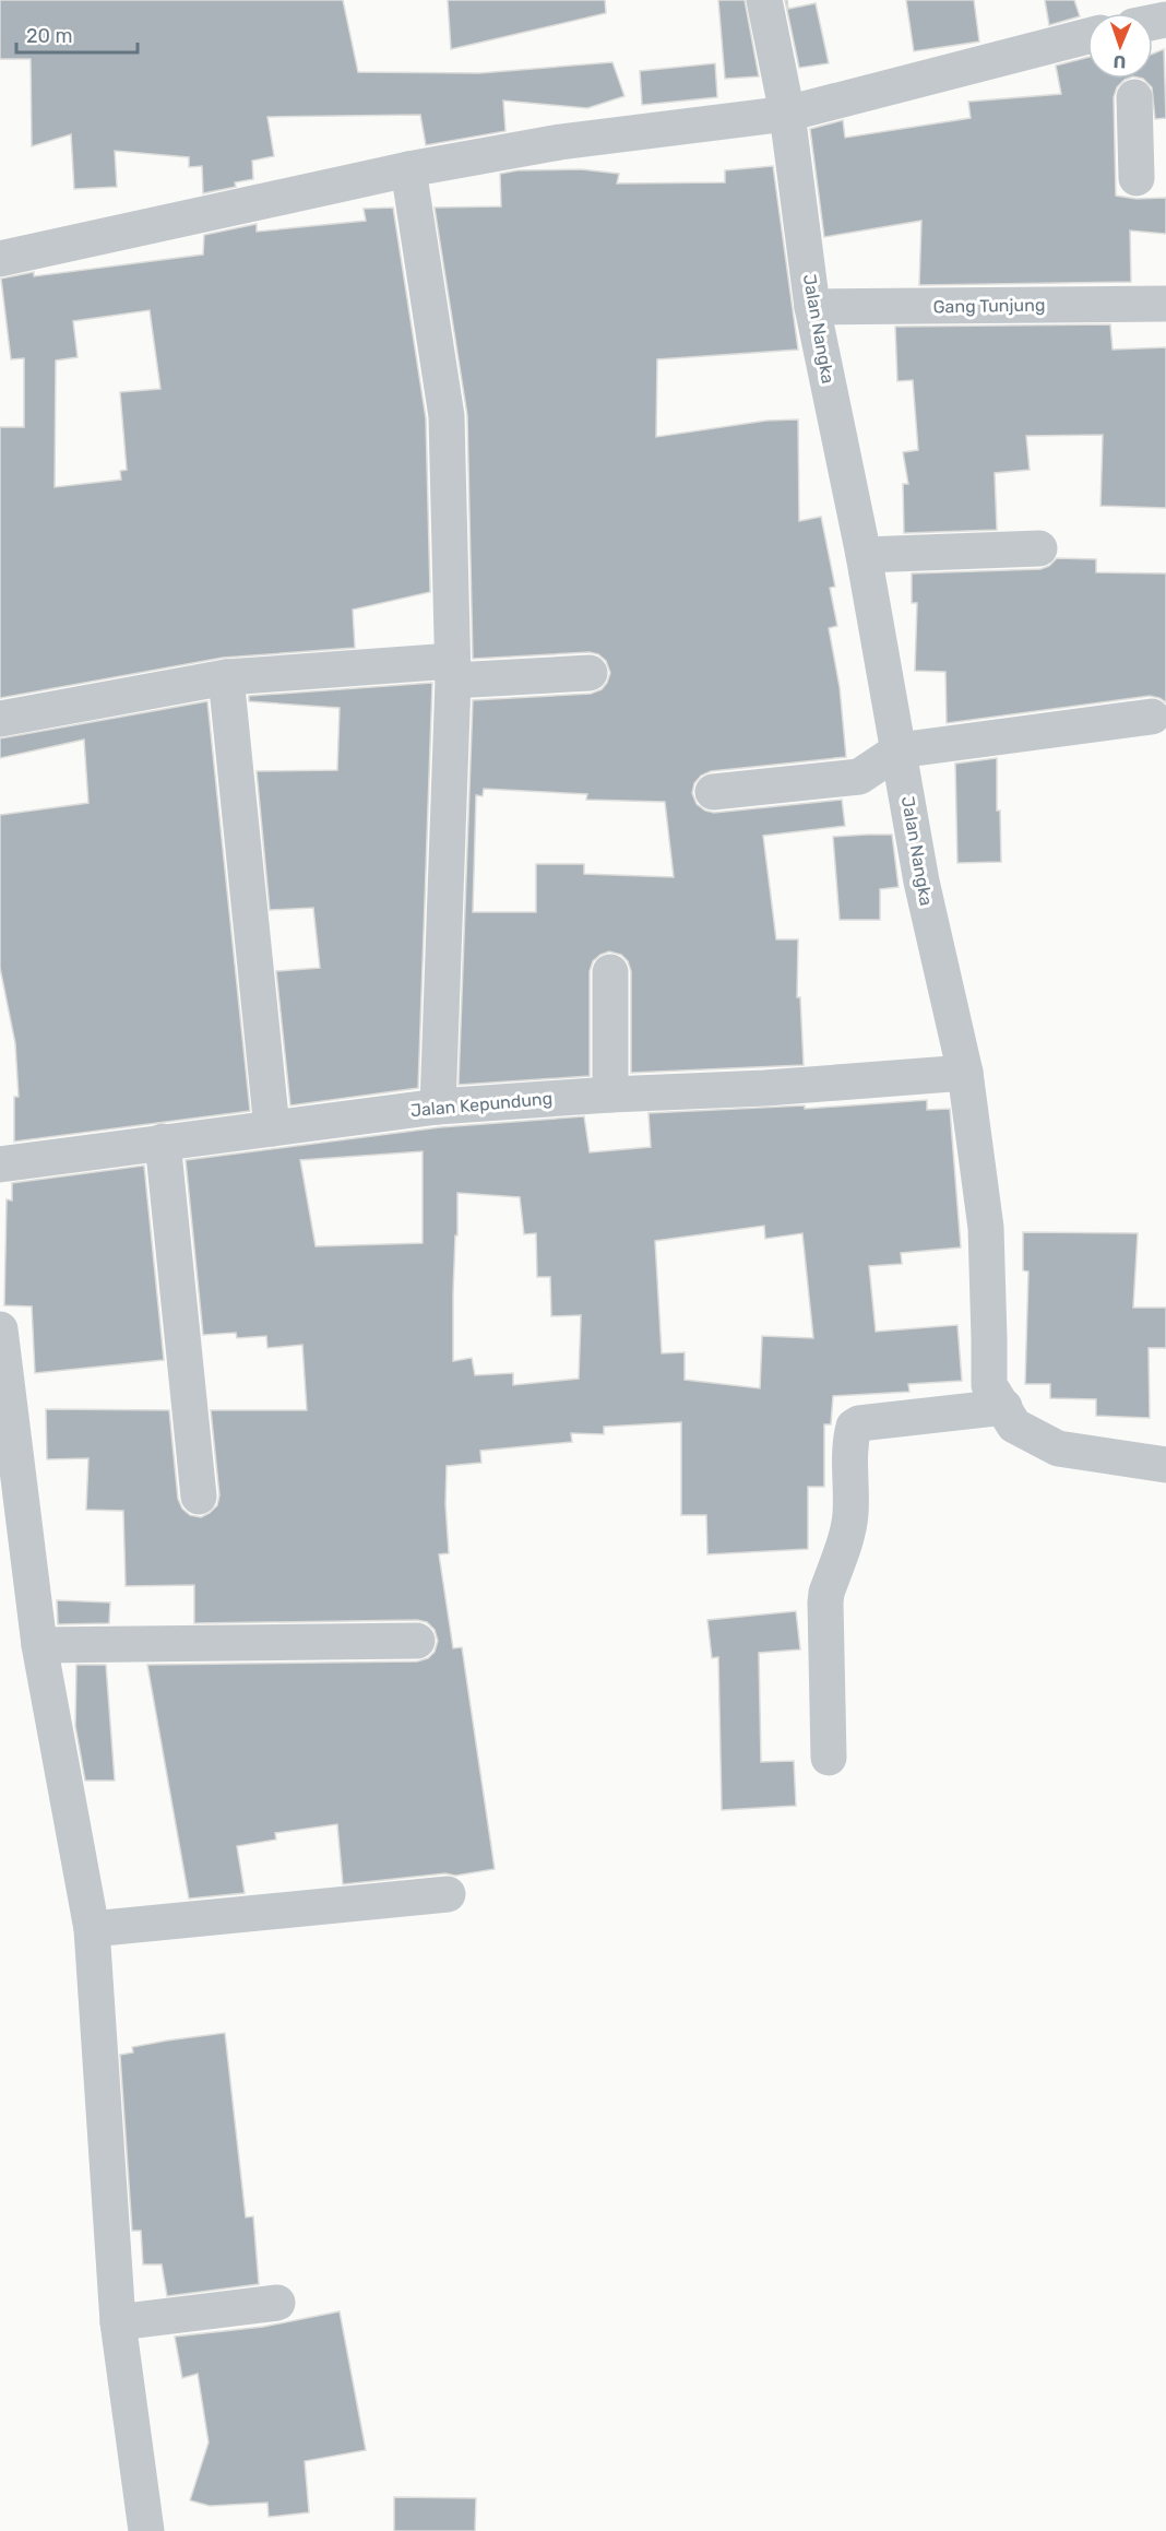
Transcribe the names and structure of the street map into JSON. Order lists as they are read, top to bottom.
{
  "streets": {
    "street": ["Gang Tunjung", "Jalan Nangka", "Jalan Kepundung"]
  },
  "crossings": [
    ["Gang Tunjung", "Jalan Nangka"],
    ["Jalan Nangka", "Jalan Kepundung"]
  ],
  "scale_bar": "20 m",
  "north": "bottom"
}
